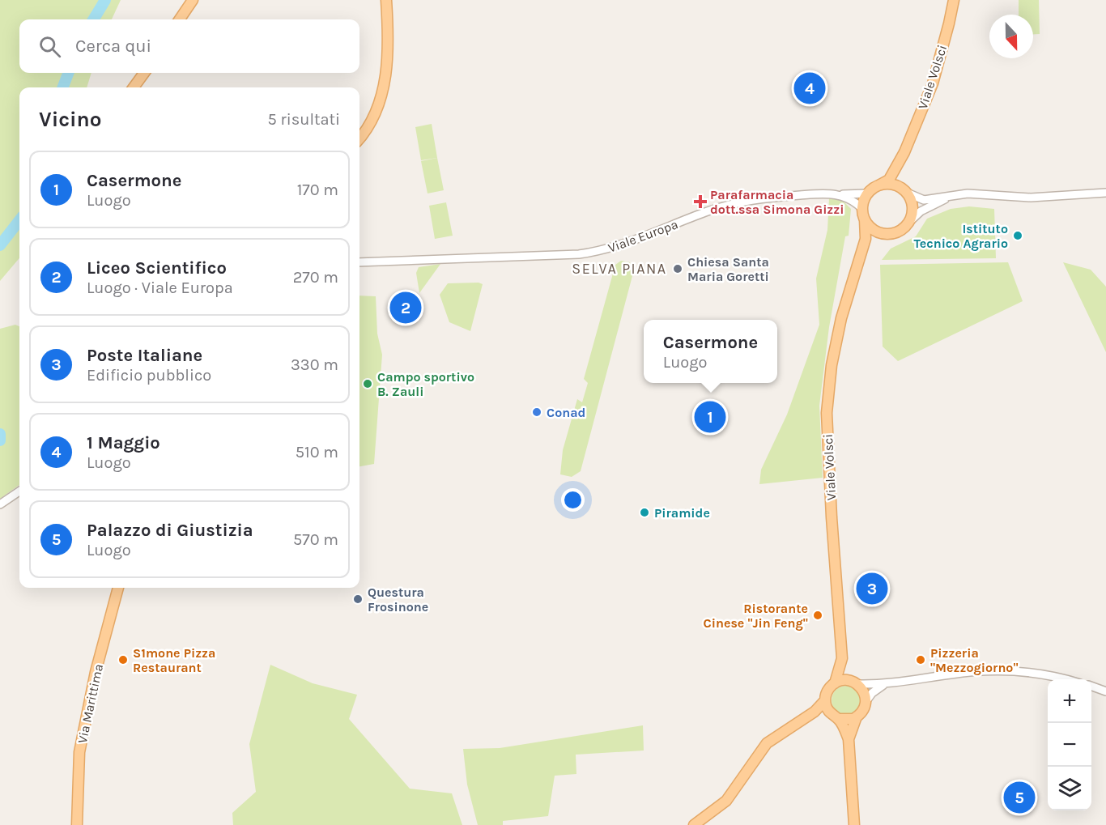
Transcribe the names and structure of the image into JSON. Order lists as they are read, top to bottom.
{
  "streets": {
    "main road": ["Viale Volsci", "Via Marittima"],
    "street": ["Viale Europa"]
  },
  "crossings": [
    ["Viale Volsci", "Viale Europa"]
  ],
  "districts": ["SELVA PIANA"],
  "places": {
    "health": ["Parafarmacia dott.ssa Simona Gizzi"],
    "other": [
      "Istituto Tecnico Agrario",
      "Chiesa Santa Maria Goretti",
      "Campo sportivo B. Zauli",
      "Conad",
      "Piramide",
      "Questura Frosinone",
      "Ristorante Cinese \"Jin Feng\"",
      "S1mone Pizza Restaurant",
      "Pizzeria \"Mezzogiorno\""
    ]
  },
  "north": "bottom",
  "page": {
    "search": "Cerca qui",
    "pins": [
      "4",
      "2",
      "1",
      "3",
      "5"
    ],
    "heading": ["Vicino", "5 risultati"],
    "list": [
      {
        "mark": "1",
        "name": "Casermone",
        "note": "Luogo",
        "value": "170 m"
      },
      {
        "mark": "2",
        "name": "Liceo Scientifico",
        "note": "Luogo · Viale Europa",
        "value": "270 m"
      },
      {
        "mark": "3",
        "name": "Poste Italiane",
        "note": "Edificio pubblico",
        "value": "330 m"
      },
      {
        "mark": "4",
        "name": "1 Maggio",
        "note": "Luogo",
        "value": "510 m"
      },
      {
        "mark": "5",
        "name": "Palazzo di Giustizia",
        "note": "Luogo",
        "value": "570 m"
      }
    ],
    "popup": ["Casermone", "Luogo"],
    "map_buttons": ["+", "−"]
  }
}
